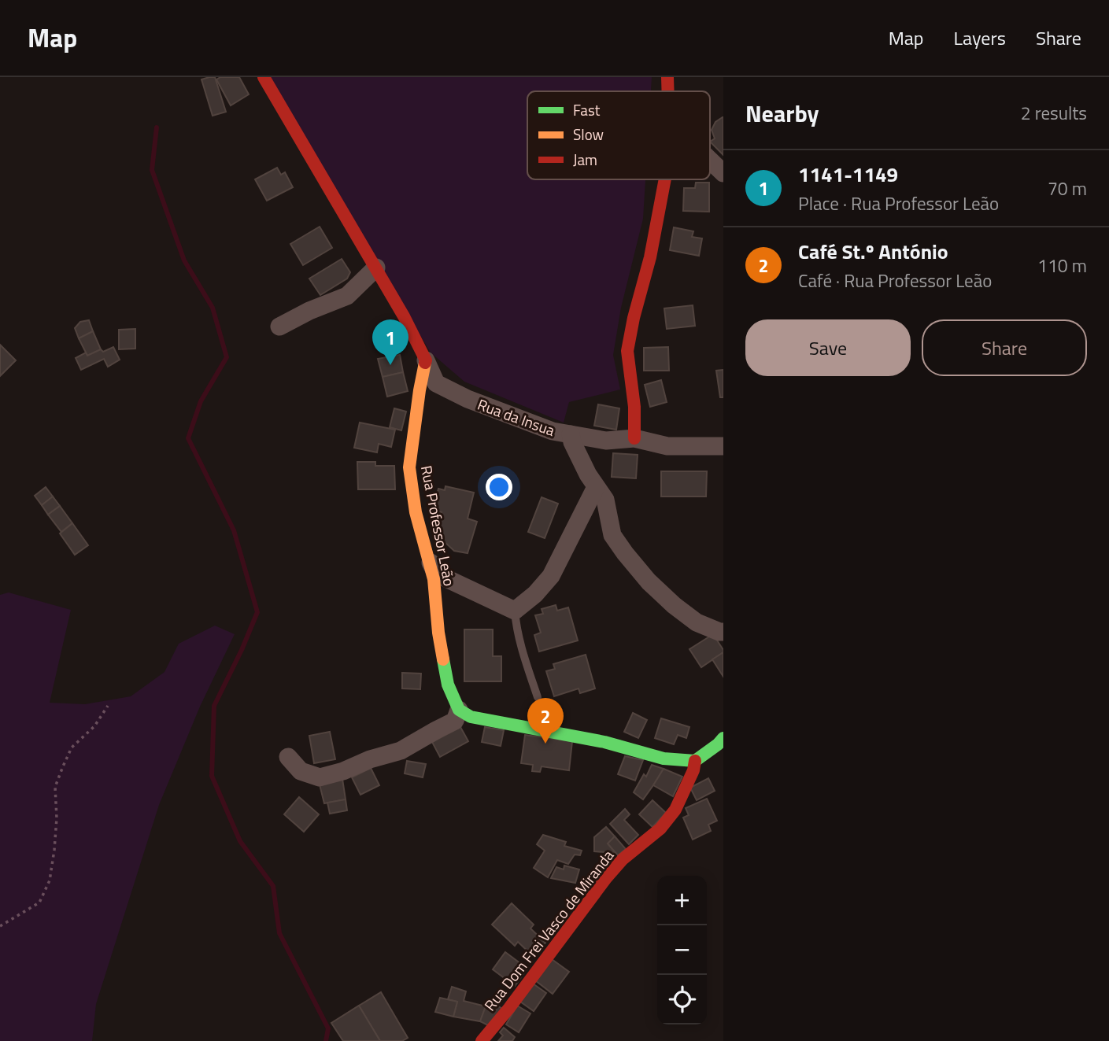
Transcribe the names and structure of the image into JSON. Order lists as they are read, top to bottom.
{
  "streets": {
    "street": ["Rua da Insua", "Rua Professor Leão", "Rua Dom Frei Vasco de Miranda"]
  },
  "crossings": [
    ["Rua da Insua", "Rua Professor Leão"]
  ],
  "legend": ["Fast", "Slow", "Jam"],
  "page": {
    "header": "Map",
    "nav": ["Map", "Layers", "Share"],
    "heading": ["Nearby", "2 results"],
    "list": [
      {
        "mark": "1",
        "name": "1141-1149",
        "note": "Place · Rua Professor Leão",
        "value": "70 m"
      },
      {
        "mark": "2",
        "name": "Café St.º António",
        "note": "Café · Rua Professor Leão",
        "value": "110 m"
      }
    ],
    "buttons": ["Save", "Share"],
    "pins": ["1", "2"],
    "map_buttons": ["+", "−"]
  }
}
